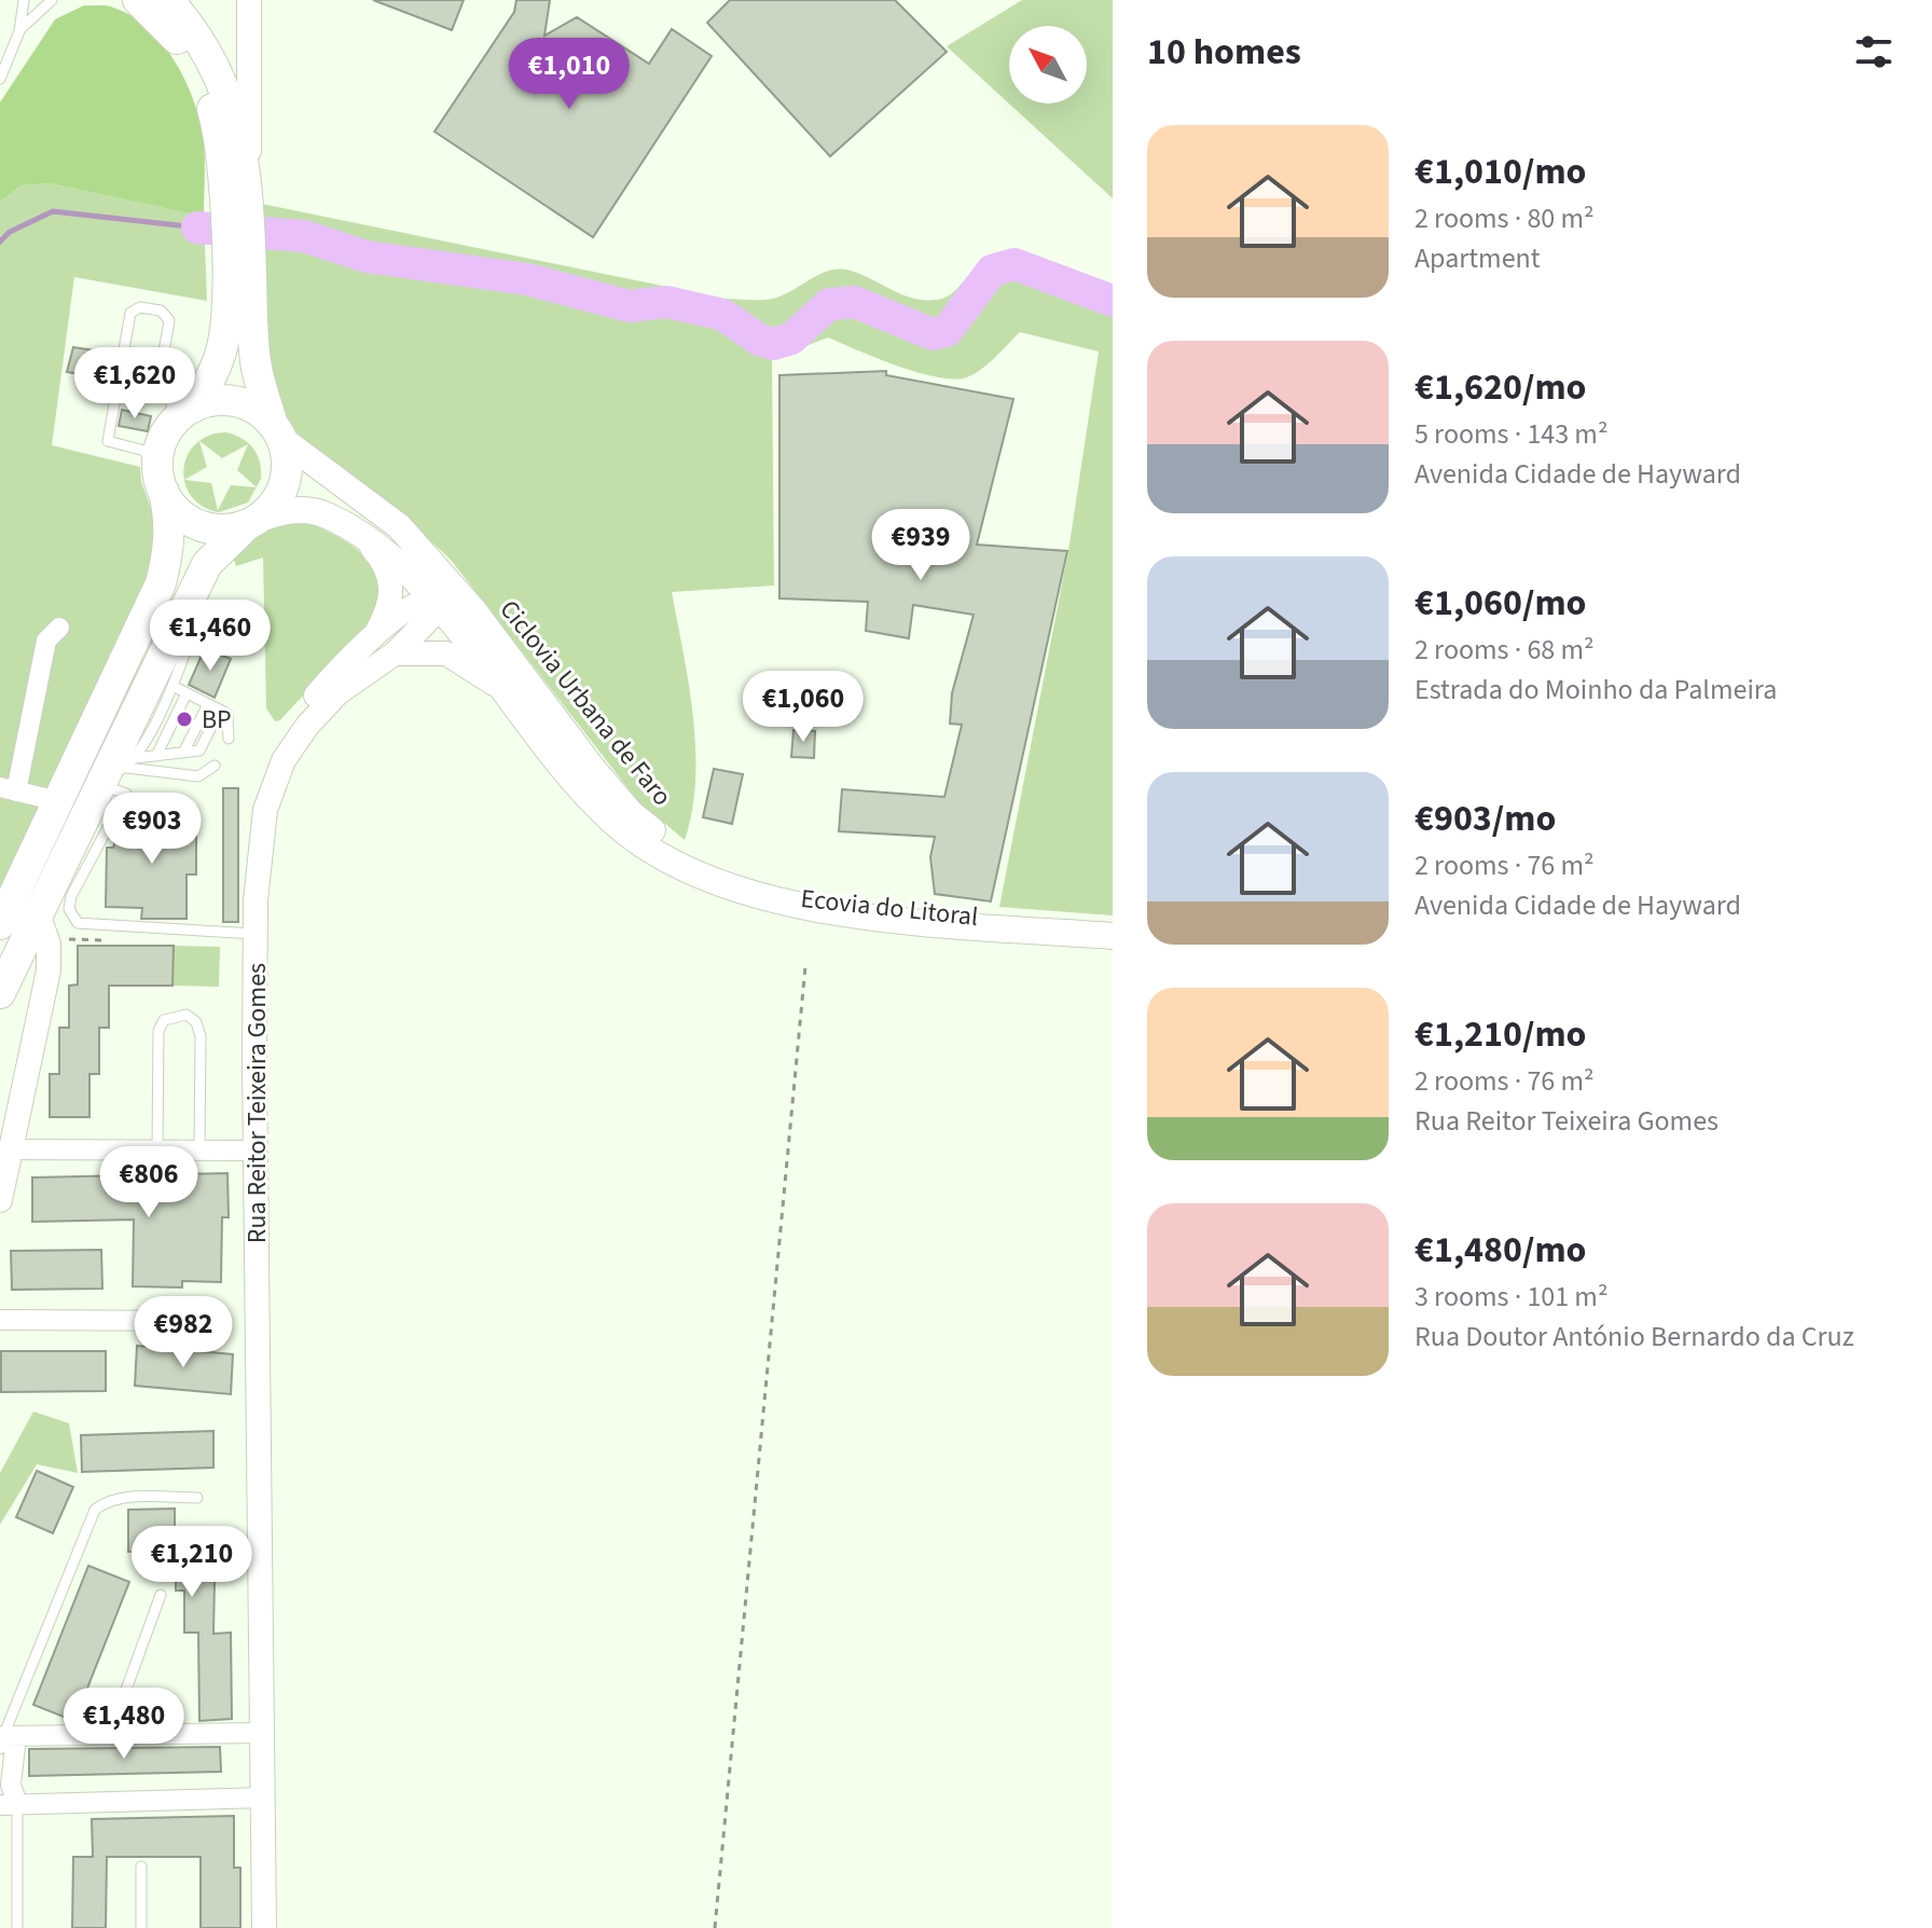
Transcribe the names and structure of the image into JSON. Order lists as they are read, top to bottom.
{
  "streets": {
    "street": ["Rua Reitor Teixeira Gomes"]
  },
  "places": ["BP"],
  "north": "top left",
  "page": {
    "heading": "10 homes",
    "price": [
      "€1,010",
      "€1,620",
      "€939",
      "€1,460",
      "€1,060",
      "€903",
      "€806",
      "€982",
      "€1,210",
      "€1,480"
    ],
    "list": [
      {
        "name": "€1,010/mo",
        "note": "2 rooms · 80 m² · Apartment"
      },
      {
        "name": "€1,620/mo",
        "note": "5 rooms · 143 m² · Avenida Cidade de Hayward"
      },
      {
        "name": "€1,060/mo",
        "note": "2 rooms · 68 m² · Estrada do Moinho da Palmeira"
      },
      {
        "name": "€903/mo",
        "note": "2 rooms · 76 m² · Avenida Cidade de Hayward"
      },
      {
        "name": "€1,210/mo",
        "note": "2 rooms · 76 m² · Rua Reitor Teixeira Gomes"
      },
      {
        "name": "€1,480/mo",
        "note": "3 rooms · 101 m² · Rua Doutor António Bernardo da Cruz"
      }
    ]
  }
}
